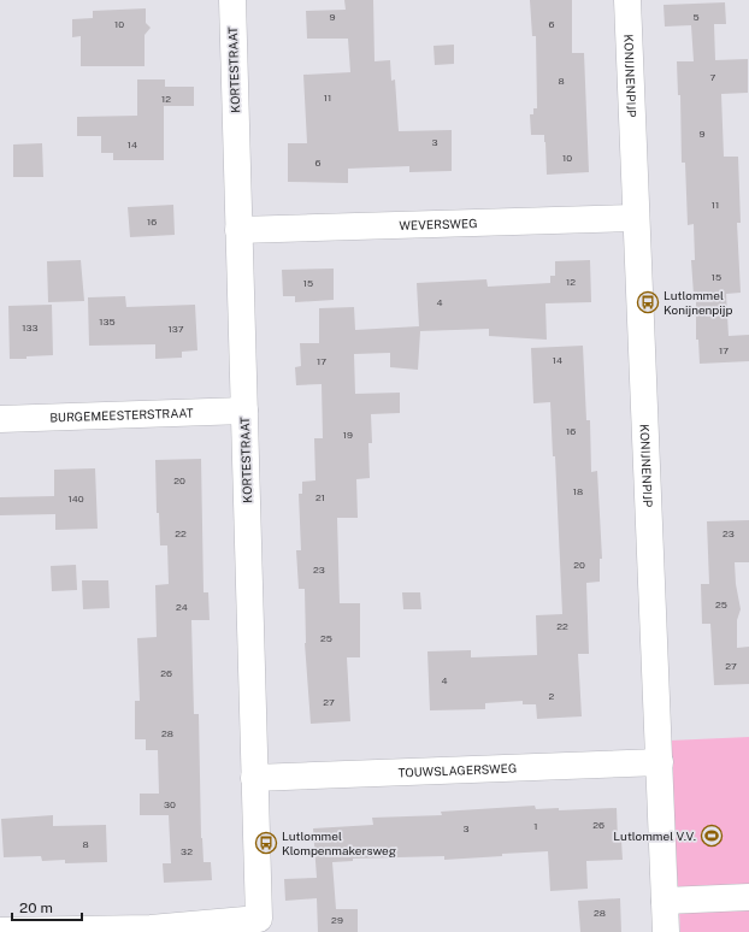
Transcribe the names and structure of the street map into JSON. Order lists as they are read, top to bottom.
{
  "streets": {
    "street": [
      "KORTESTRAAT",
      "KONIJNENPIJP",
      "WEVERSWEG",
      "BURGEMEESTERSTRAAT",
      "TOUWSLAGERSWEG"
    ]
  },
  "crossings": [
    ["KORTESTRAAT", "WEVERSWEG"],
    ["KORTESTRAAT", "BURGEMEESTERSTRAAT"],
    ["KORTESTRAAT", "TOUWSLAGERSWEG"],
    ["KONIJNENPIJP", "WEVERSWEG"],
    ["KONIJNENPIJP", "TOUWSLAGERSWEG"]
  ],
  "places": {
    "bus stop": ["Lutlommel Konijnenpijp", "Lutlommel Klompenmakersweg"],
    "sports": ["Lutlommel V.V."]
  },
  "house_numbers": [
    "9",
    "5",
    "10",
    "6",
    "7",
    "8",
    "11",
    "12",
    "9",
    "3",
    "14",
    "10",
    "6",
    "11",
    "16",
    "15",
    "12",
    "15",
    "4",
    "135",
    "133",
    "137",
    "17",
    "14",
    "17",
    "16",
    "19",
    "20",
    "18",
    "21",
    "140",
    "22",
    "23",
    "20",
    "23",
    "25",
    "24",
    "22",
    "25",
    "27",
    "26",
    "4",
    "2",
    "27",
    "28",
    "30",
    "26",
    "1",
    "3",
    "8",
    "32",
    "28",
    "29"
  ],
  "scale_bar": "20 m"
}
